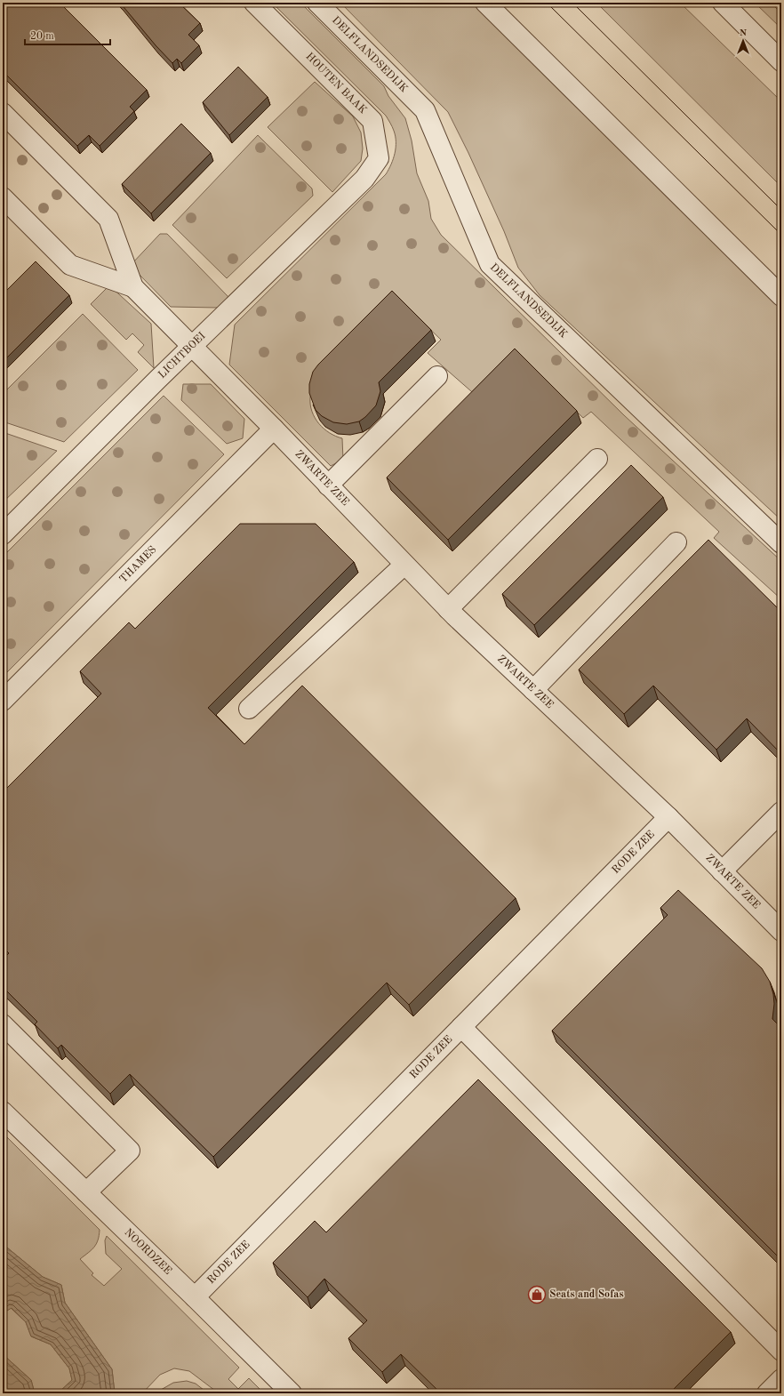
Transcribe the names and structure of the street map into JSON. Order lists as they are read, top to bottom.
{
  "streets": {
    "street": [
      "DELFLANDSEDIJK",
      "HOUTEN BAAK",
      "LICHTBOEI",
      "ZWARTE ZEE",
      "THAMES",
      "RODE ZEE",
      "NOORDZEE"
    ]
  },
  "crossings": [
    ["HOUTEN BAAK", "LICHTBOEI"],
    ["LICHTBOEI", "ZWARTE ZEE"],
    ["ZWARTE ZEE", "THAMES"],
    ["ZWARTE ZEE", "RODE ZEE"],
    ["RODE ZEE", "NOORDZEE"]
  ],
  "places": {
    "shop": ["Seats and Sofas"]
  },
  "scale_bar": "20 m",
  "north": "top"
}
